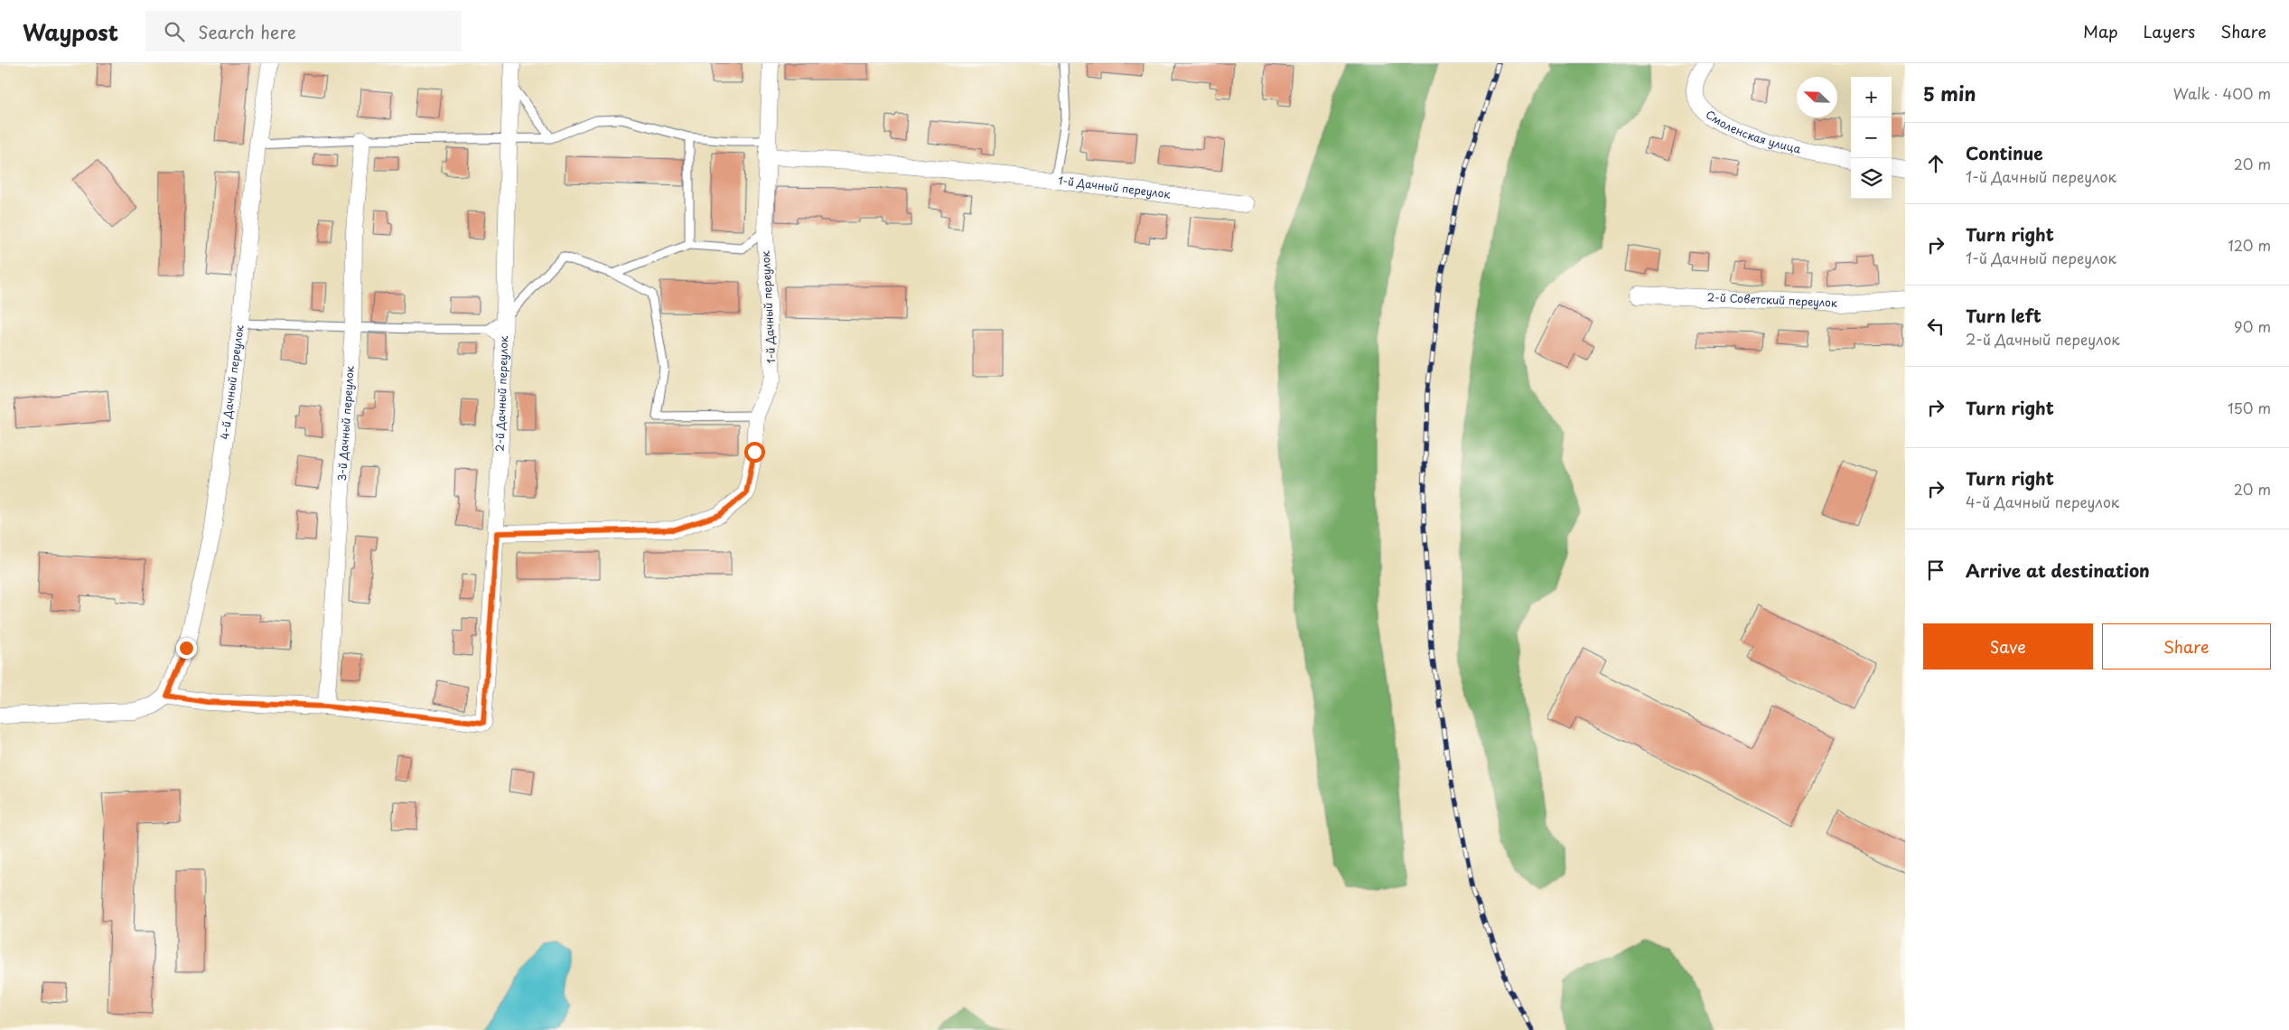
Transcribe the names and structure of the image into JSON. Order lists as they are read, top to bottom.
{
  "streets": {
    "street": [
      "Смоленская улица",
      "1-й Дачный переулок",
      "2-й Советский переулок",
      "4-й Дачный переулок",
      "2-й Дачный переулок",
      "3-й Дачный переулок"
    ]
  },
  "crossings": [
    ["1-й Дачный переулок", "2-й Дачный переулок"],
    ["2-й Дачный переулок", "3-й Дачный переулок"]
  ],
  "north": "top left",
  "page": {
    "header": "Waypost",
    "search": "Search here",
    "nav": ["Map", "Layers", "Share"],
    "heading": ["5 min", "Walk · 400 m"],
    "map_buttons": ["+", "−"],
    "list": [
      ["Continue", "1-й Дачный переулок", "20 m"],
      ["Turn right", "1-й Дачный переулок", "120 m"],
      ["Turn left", "2-й Дачный переулок", "90 m"],
      ["Turn right", "150 m"],
      ["Turn right", "4-й Дачный переулок", "20 m"],
      "Arrive at destination"
    ],
    "buttons": ["Save", "Share"]
  }
}
